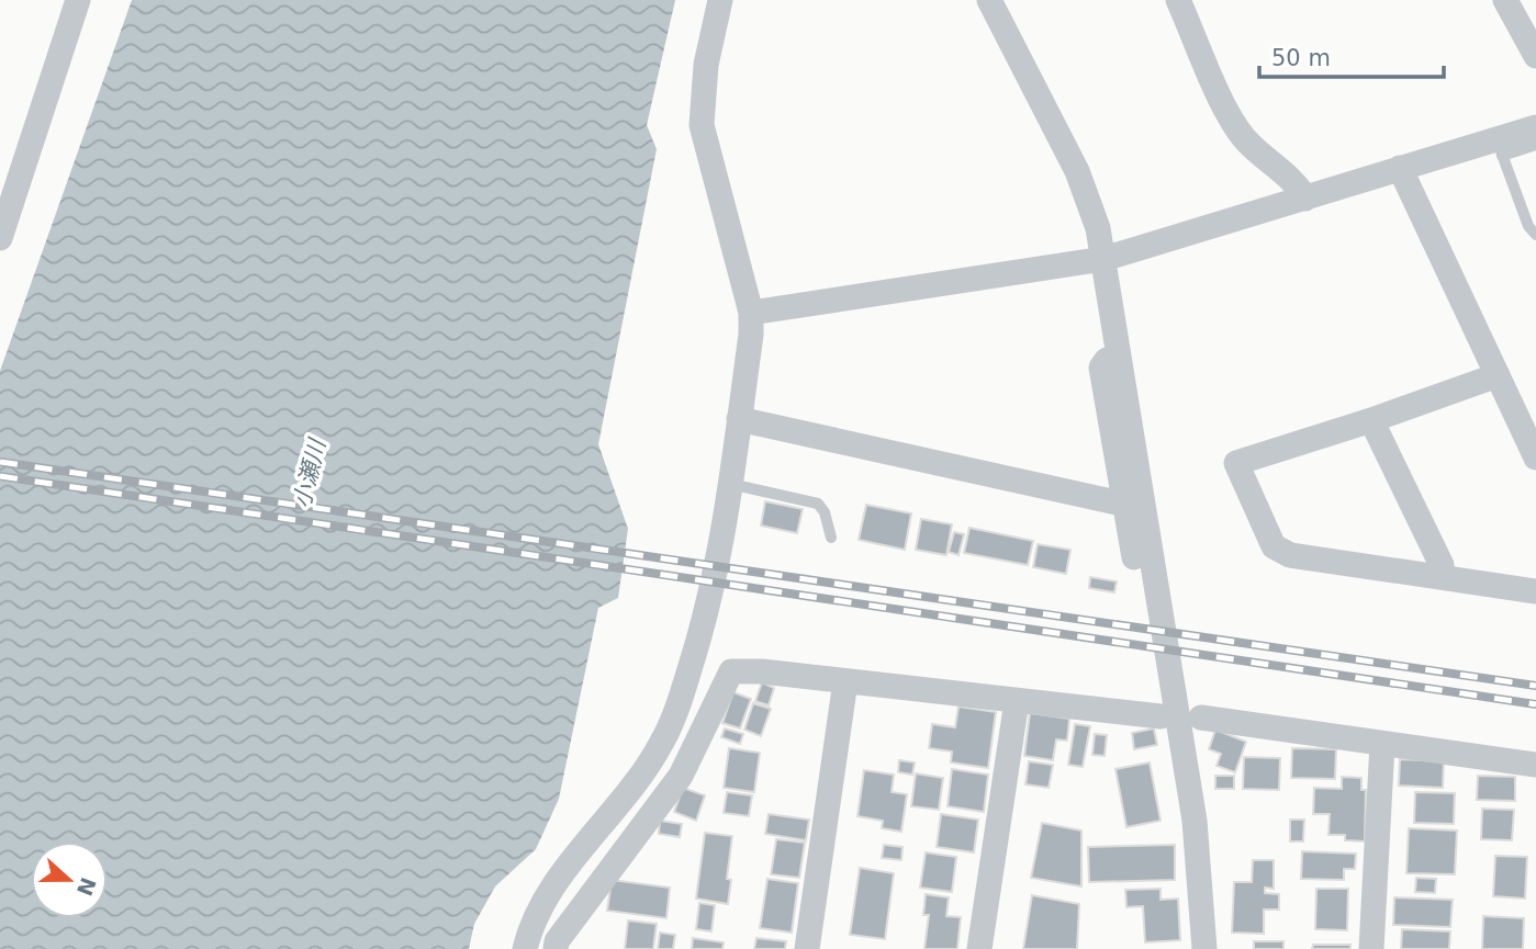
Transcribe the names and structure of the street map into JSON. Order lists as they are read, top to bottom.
{
  "water": ["小瀬川"],
  "scale_bar": "50 m",
  "north": "right"
}
